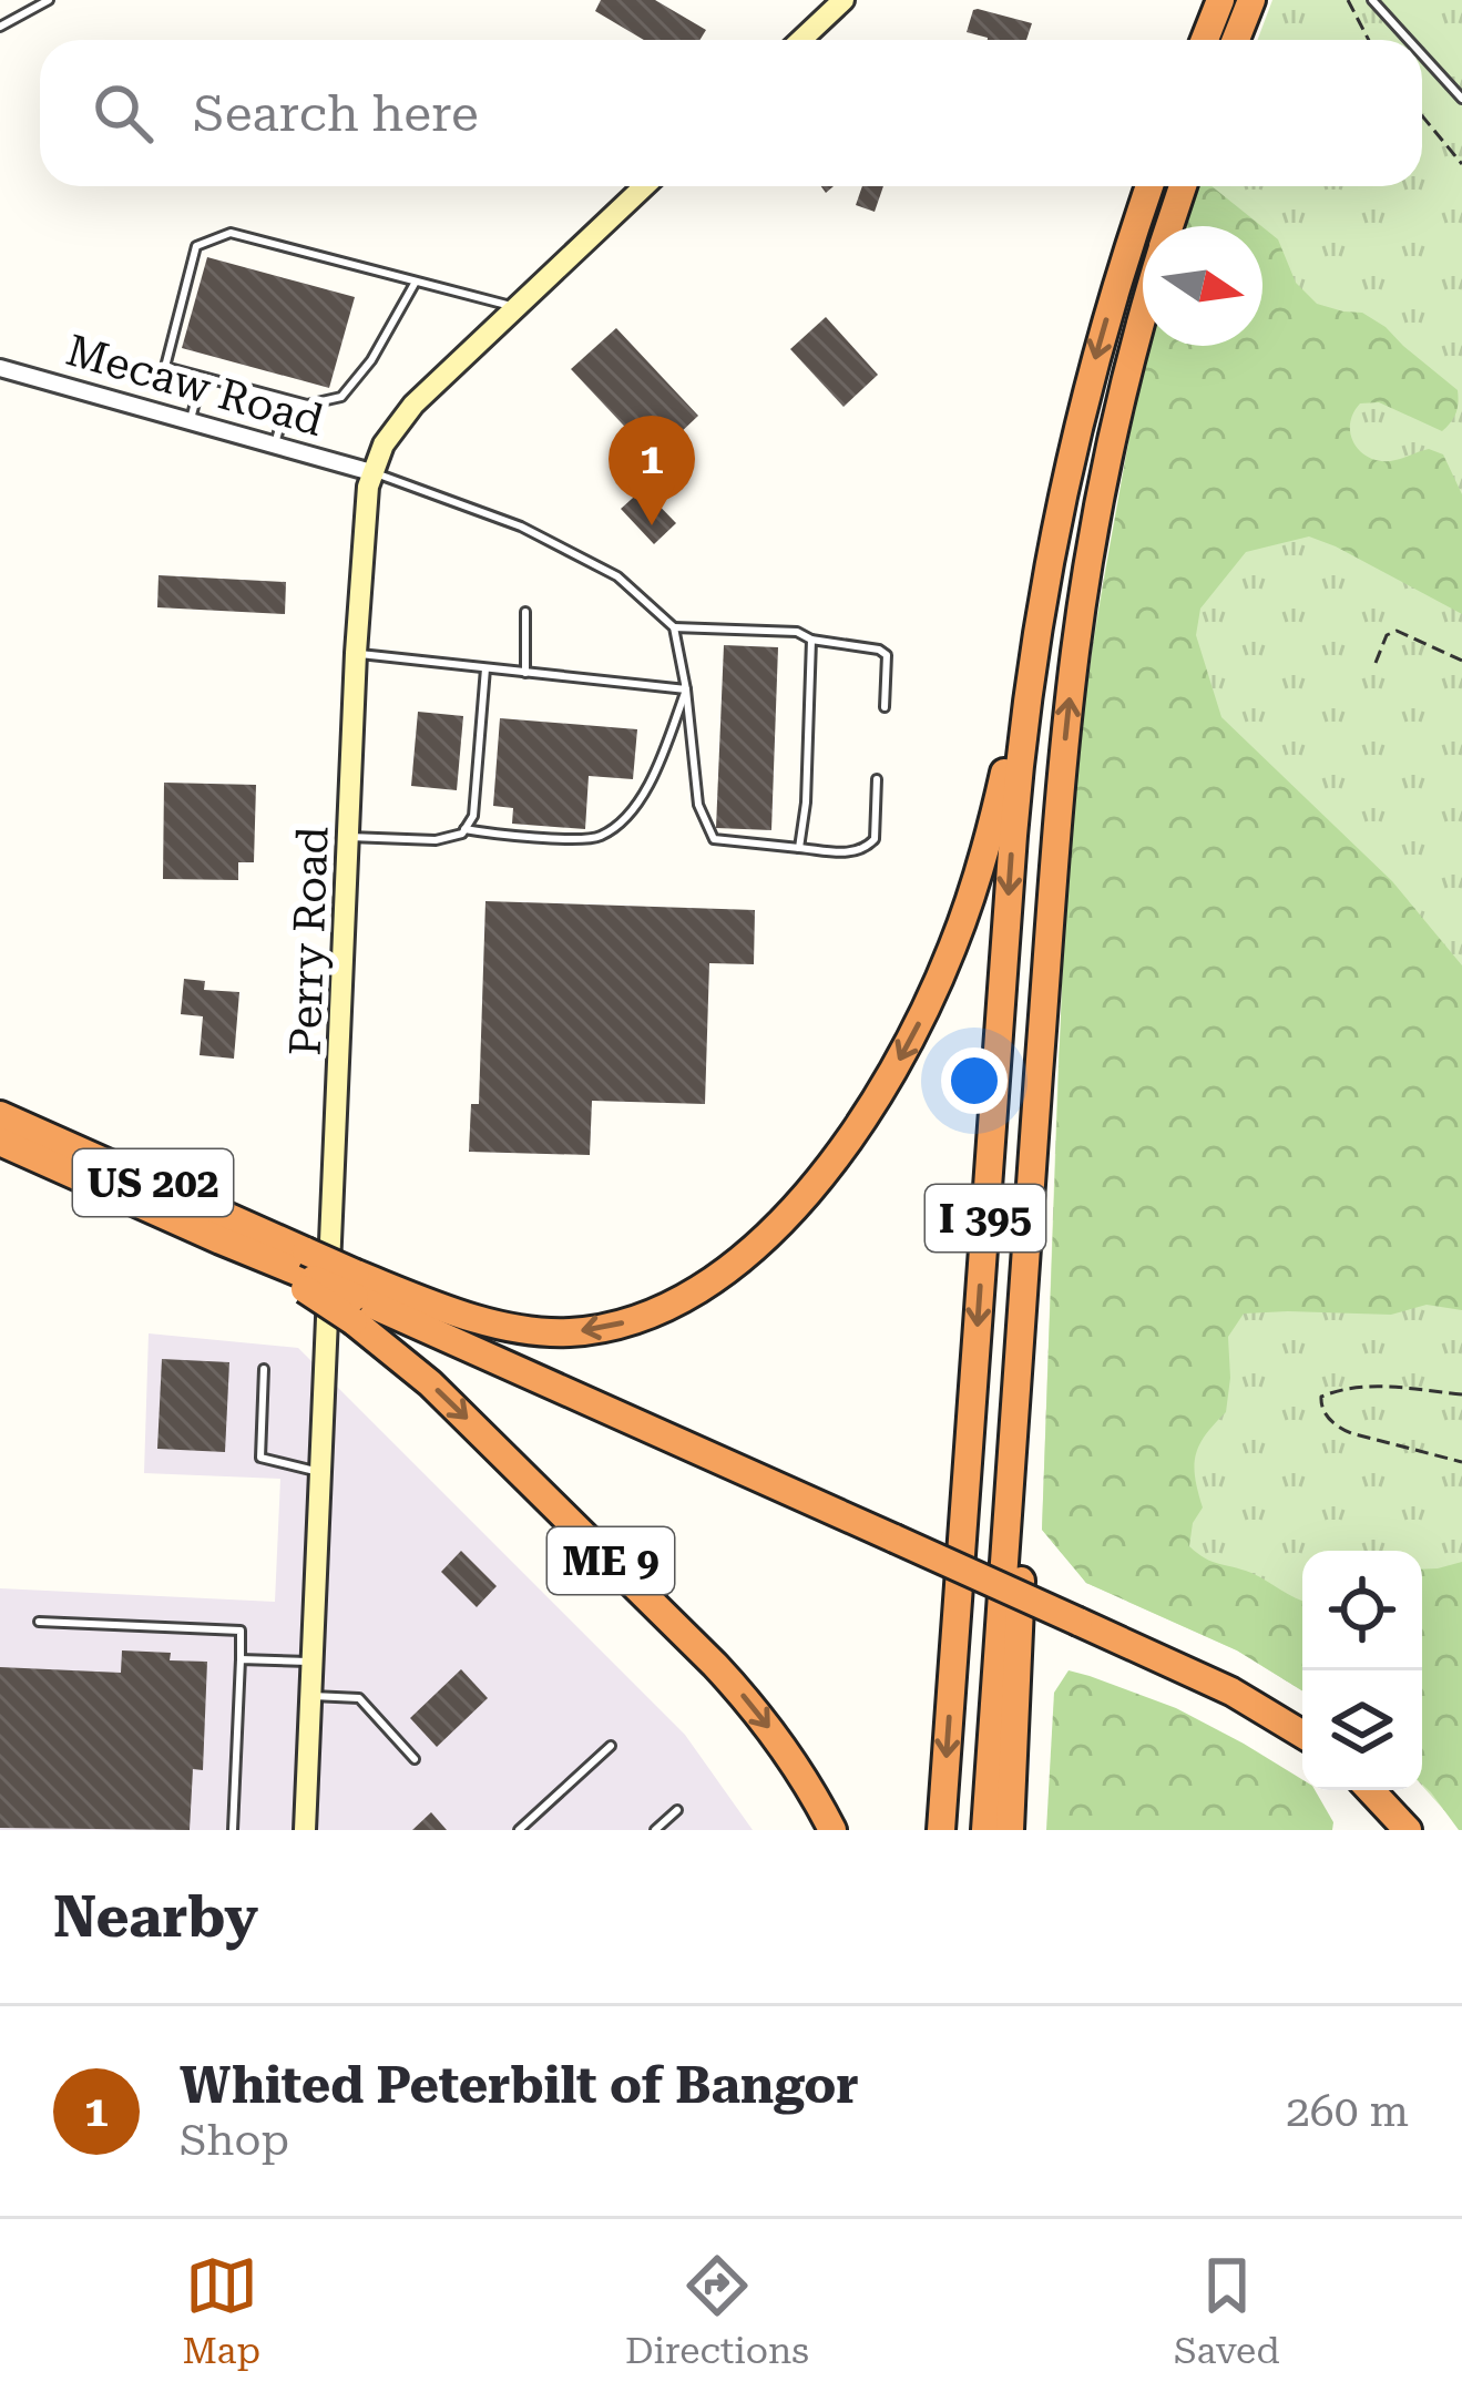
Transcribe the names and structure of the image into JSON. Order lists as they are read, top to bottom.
{
  "streets": {
    "highway": ["US 202", "I 395", "ME 9"],
    "street": ["Mecaw Road", "Perry Road"]
  },
  "crossings": [
    ["Mecaw Road", "Perry Road"],
    ["US 202", "ME 9"]
  ],
  "north": "right",
  "page": {
    "search": "Search here",
    "pins": "1",
    "heading": "Nearby",
    "list": [
      {
        "mark": "1",
        "name": "Whited Peterbilt of Bangor",
        "note": "Shop",
        "value": "260 m"
      }
    ],
    "nav": ["Map", "Directions", "Saved"]
  }
}
